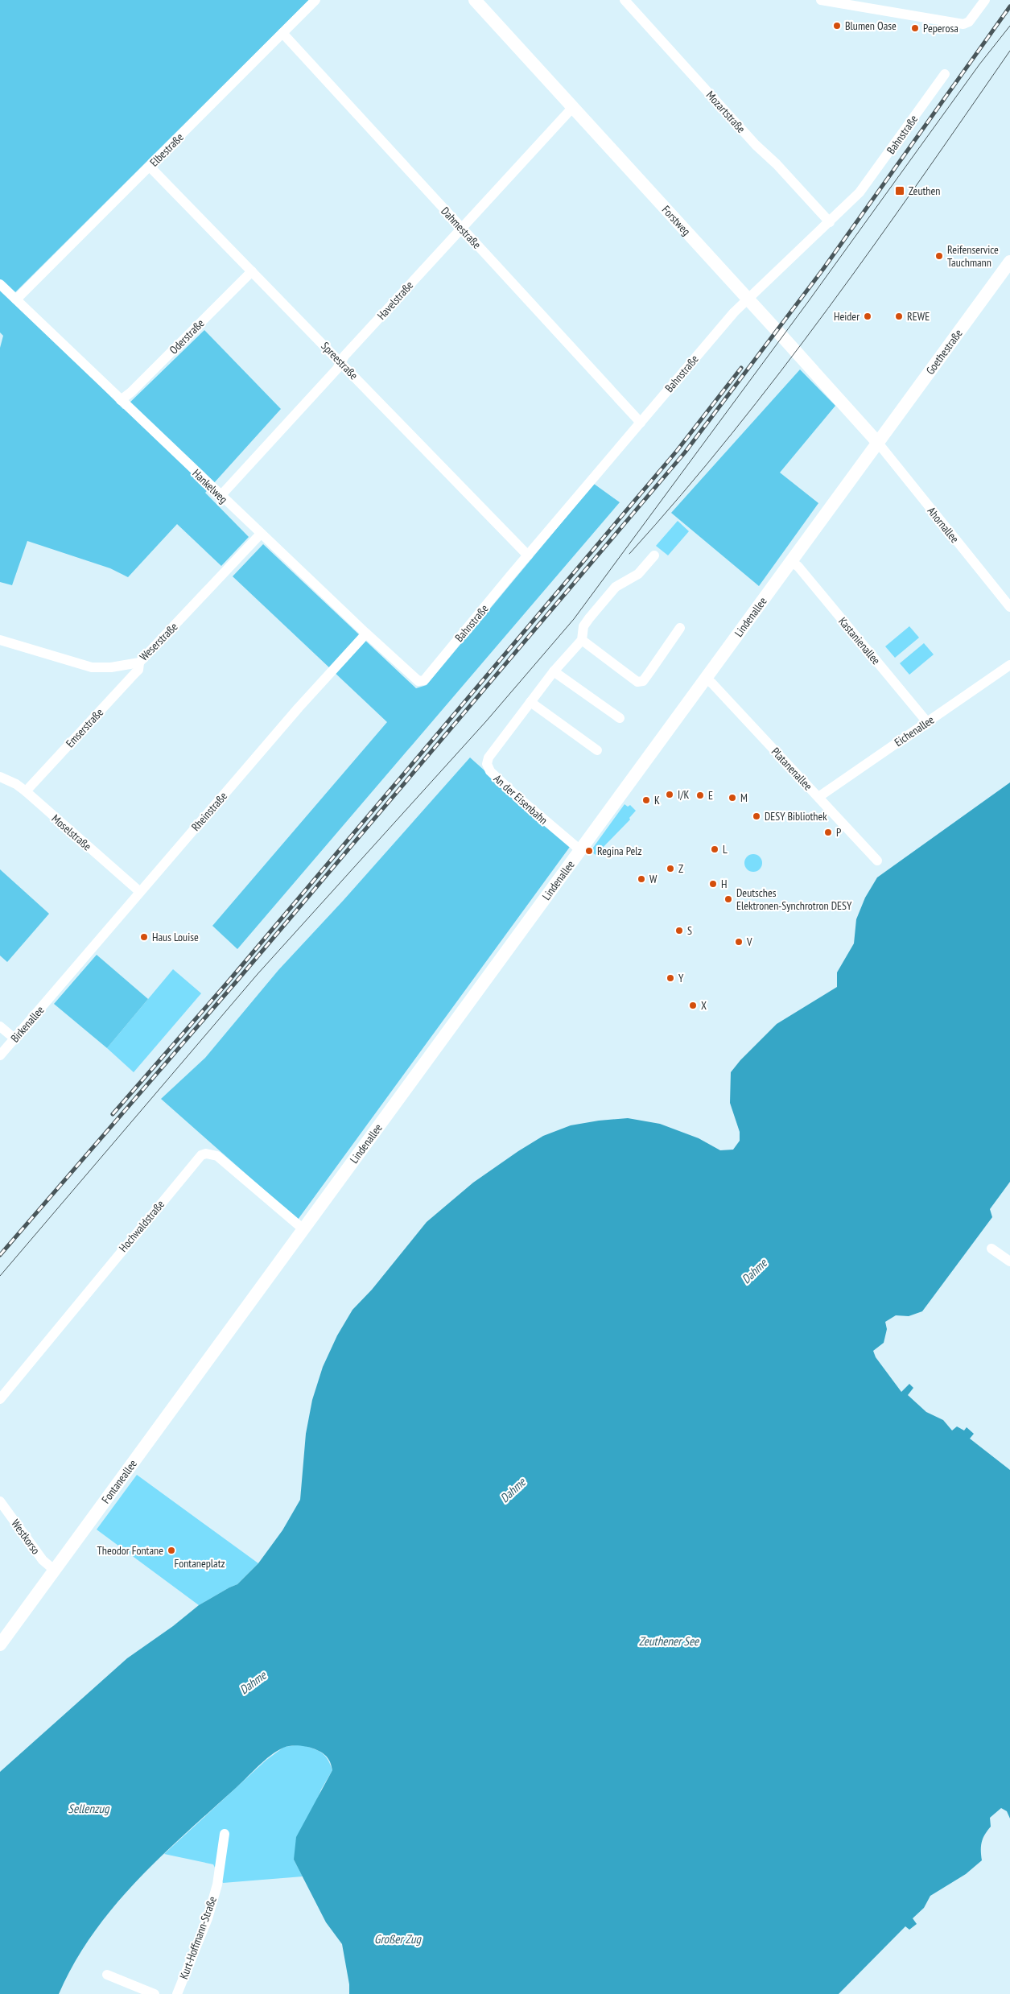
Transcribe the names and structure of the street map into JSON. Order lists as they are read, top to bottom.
{
  "streets": {
    "main road": [
      "Forstweg",
      "Goethestraße",
      "Lindenallee",
      "Fontaneallee"
    ],
    "street": [
      "Mozartstraße",
      "Bahnstraße",
      "Elbestraße",
      "Dahmestraße",
      "Havelstraße",
      "Oderstraße",
      "Spreestraße",
      "Hankelweg",
      "Ahornallee",
      "Kastanienallee",
      "Weserstraße",
      "Emserstraße",
      "Eichenallee",
      "Platanenallee",
      "An der Eisenbahn",
      "Rheinstraße",
      "Moselstraße",
      "Birkenallee",
      "Hochwaldstraße",
      "Westkorso",
      "Kurt-Hoffmann-Straße"
    ]
  },
  "crossings": [
    ["Mozartstraße", "Bahnstraße"],
    ["Bahnstraße", "Forstweg"],
    ["Bahnstraße", "Dahmestraße"],
    ["Bahnstraße", "Spreestraße"],
    ["Bahnstraße", "Hankelweg"],
    ["Elbestraße", "Dahmestraße"],
    ["Elbestraße", "Spreestraße"],
    ["Elbestraße", "Hankelweg"],
    ["Forstweg", "Havelstraße"],
    ["Forstweg", "Goethestraße"],
    ["Forstweg", "Ahornallee"],
    ["Forstweg", "Lindenallee"],
    ["Dahmestraße", "Havelstraße"],
    ["Havelstraße", "Spreestraße"],
    ["Havelstraße", "Hankelweg"],
    ["Oderstraße", "Spreestraße"],
    ["Oderstraße", "Hankelweg"],
    ["Goethestraße", "Ahornallee"],
    ["Goethestraße", "Lindenallee"],
    ["Hankelweg", "Weserstraße"],
    ["Hankelweg", "Rheinstraße"],
    ["Ahornallee", "Lindenallee"],
    ["Lindenallee", "Kastanienallee"],
    ["Lindenallee", "Platanenallee"],
    ["Lindenallee", "An der Eisenbahn"],
    ["Lindenallee", "Hochwaldstraße"],
    ["Lindenallee", "Fontaneallee"],
    ["Kastanienallee", "Eichenallee"],
    ["Weserstraße", "Emserstraße"],
    ["Emserstraße", "Moselstraße"],
    ["Eichenallee", "Platanenallee"],
    ["Rheinstraße", "Moselstraße"],
    ["Rheinstraße", "Birkenallee"],
    ["Fontaneallee", "Westkorso"]
  ],
  "water": [
    "Dahme",
    "Zeuthener See",
    "Sellenzug",
    "Großer Zug"
  ],
  "parks": ["Fontaneplatz"],
  "places": {
    "other": [
      "Blumen Oase",
      "Peperosa",
      "Reifenservice Tauchmann",
      "Heider",
      "REWE",
      "I/K",
      "E",
      "M",
      "K",
      "DESY Bibliothek",
      "P",
      "L",
      "Regina Pelz",
      "Z",
      "W",
      "H",
      "Deutsches Elektronen-Synchrotron DESY",
      "S",
      "Haus Louise",
      "V",
      "Y",
      "X",
      "Theodor Fontane"
    ],
    "transit": ["Zeuthen"]
  }
}
